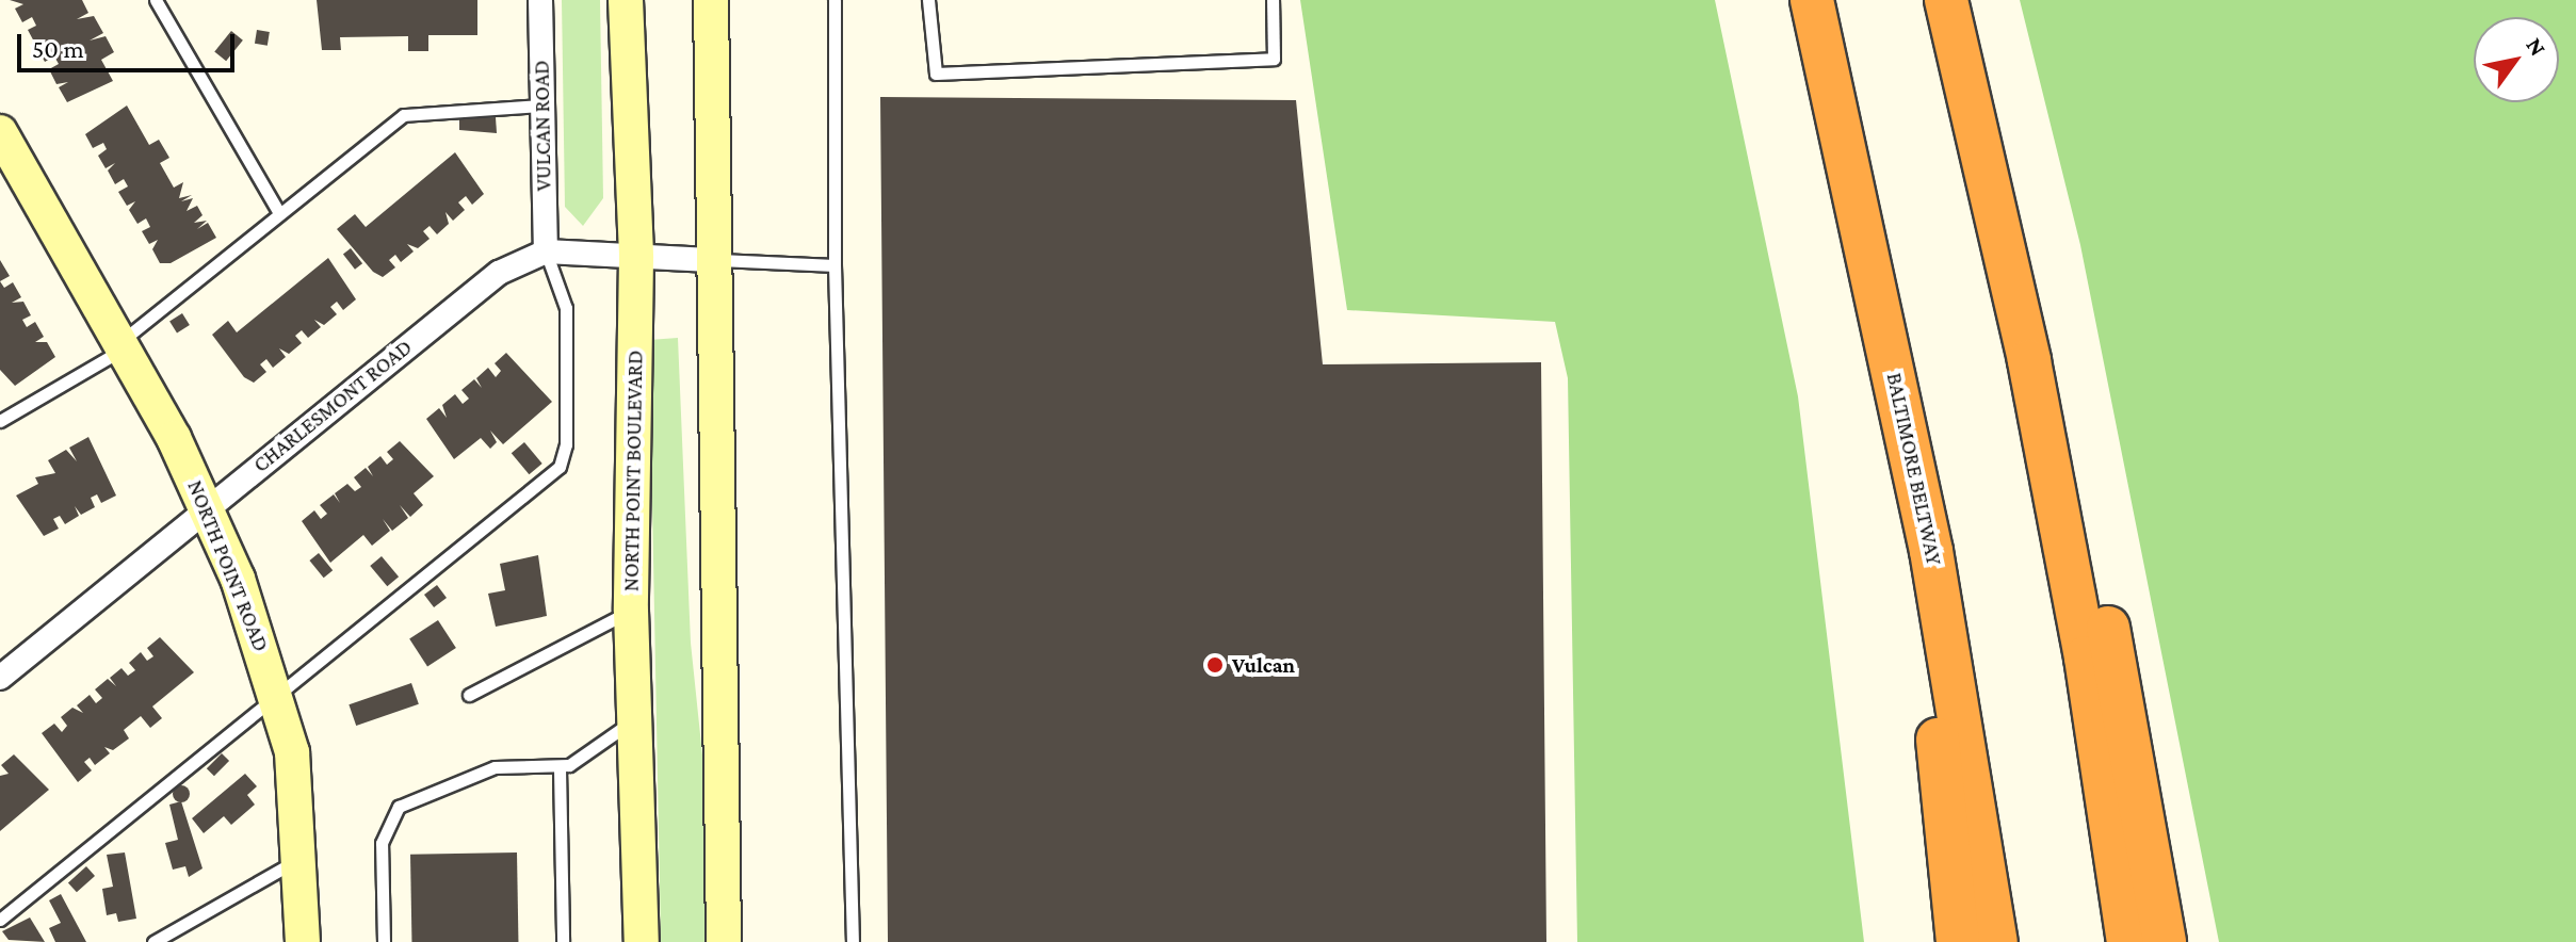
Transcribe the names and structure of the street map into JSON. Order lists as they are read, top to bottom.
{
  "streets": {
    "highway": ["BALTIMORE BELTWAY"],
    "main road": ["NORTH POINT BOULEVARD", "NORTH POINT ROAD"],
    "street": ["VULCAN ROAD", "CHARLESMONT ROAD"]
  },
  "crossings": [
    ["VULCAN ROAD", "CHARLESMONT ROAD"],
    ["CHARLESMONT ROAD", "NORTH POINT ROAD"]
  ],
  "places": ["Vulcan"],
  "scale_bar": "50 m",
  "north": "top right"
}
